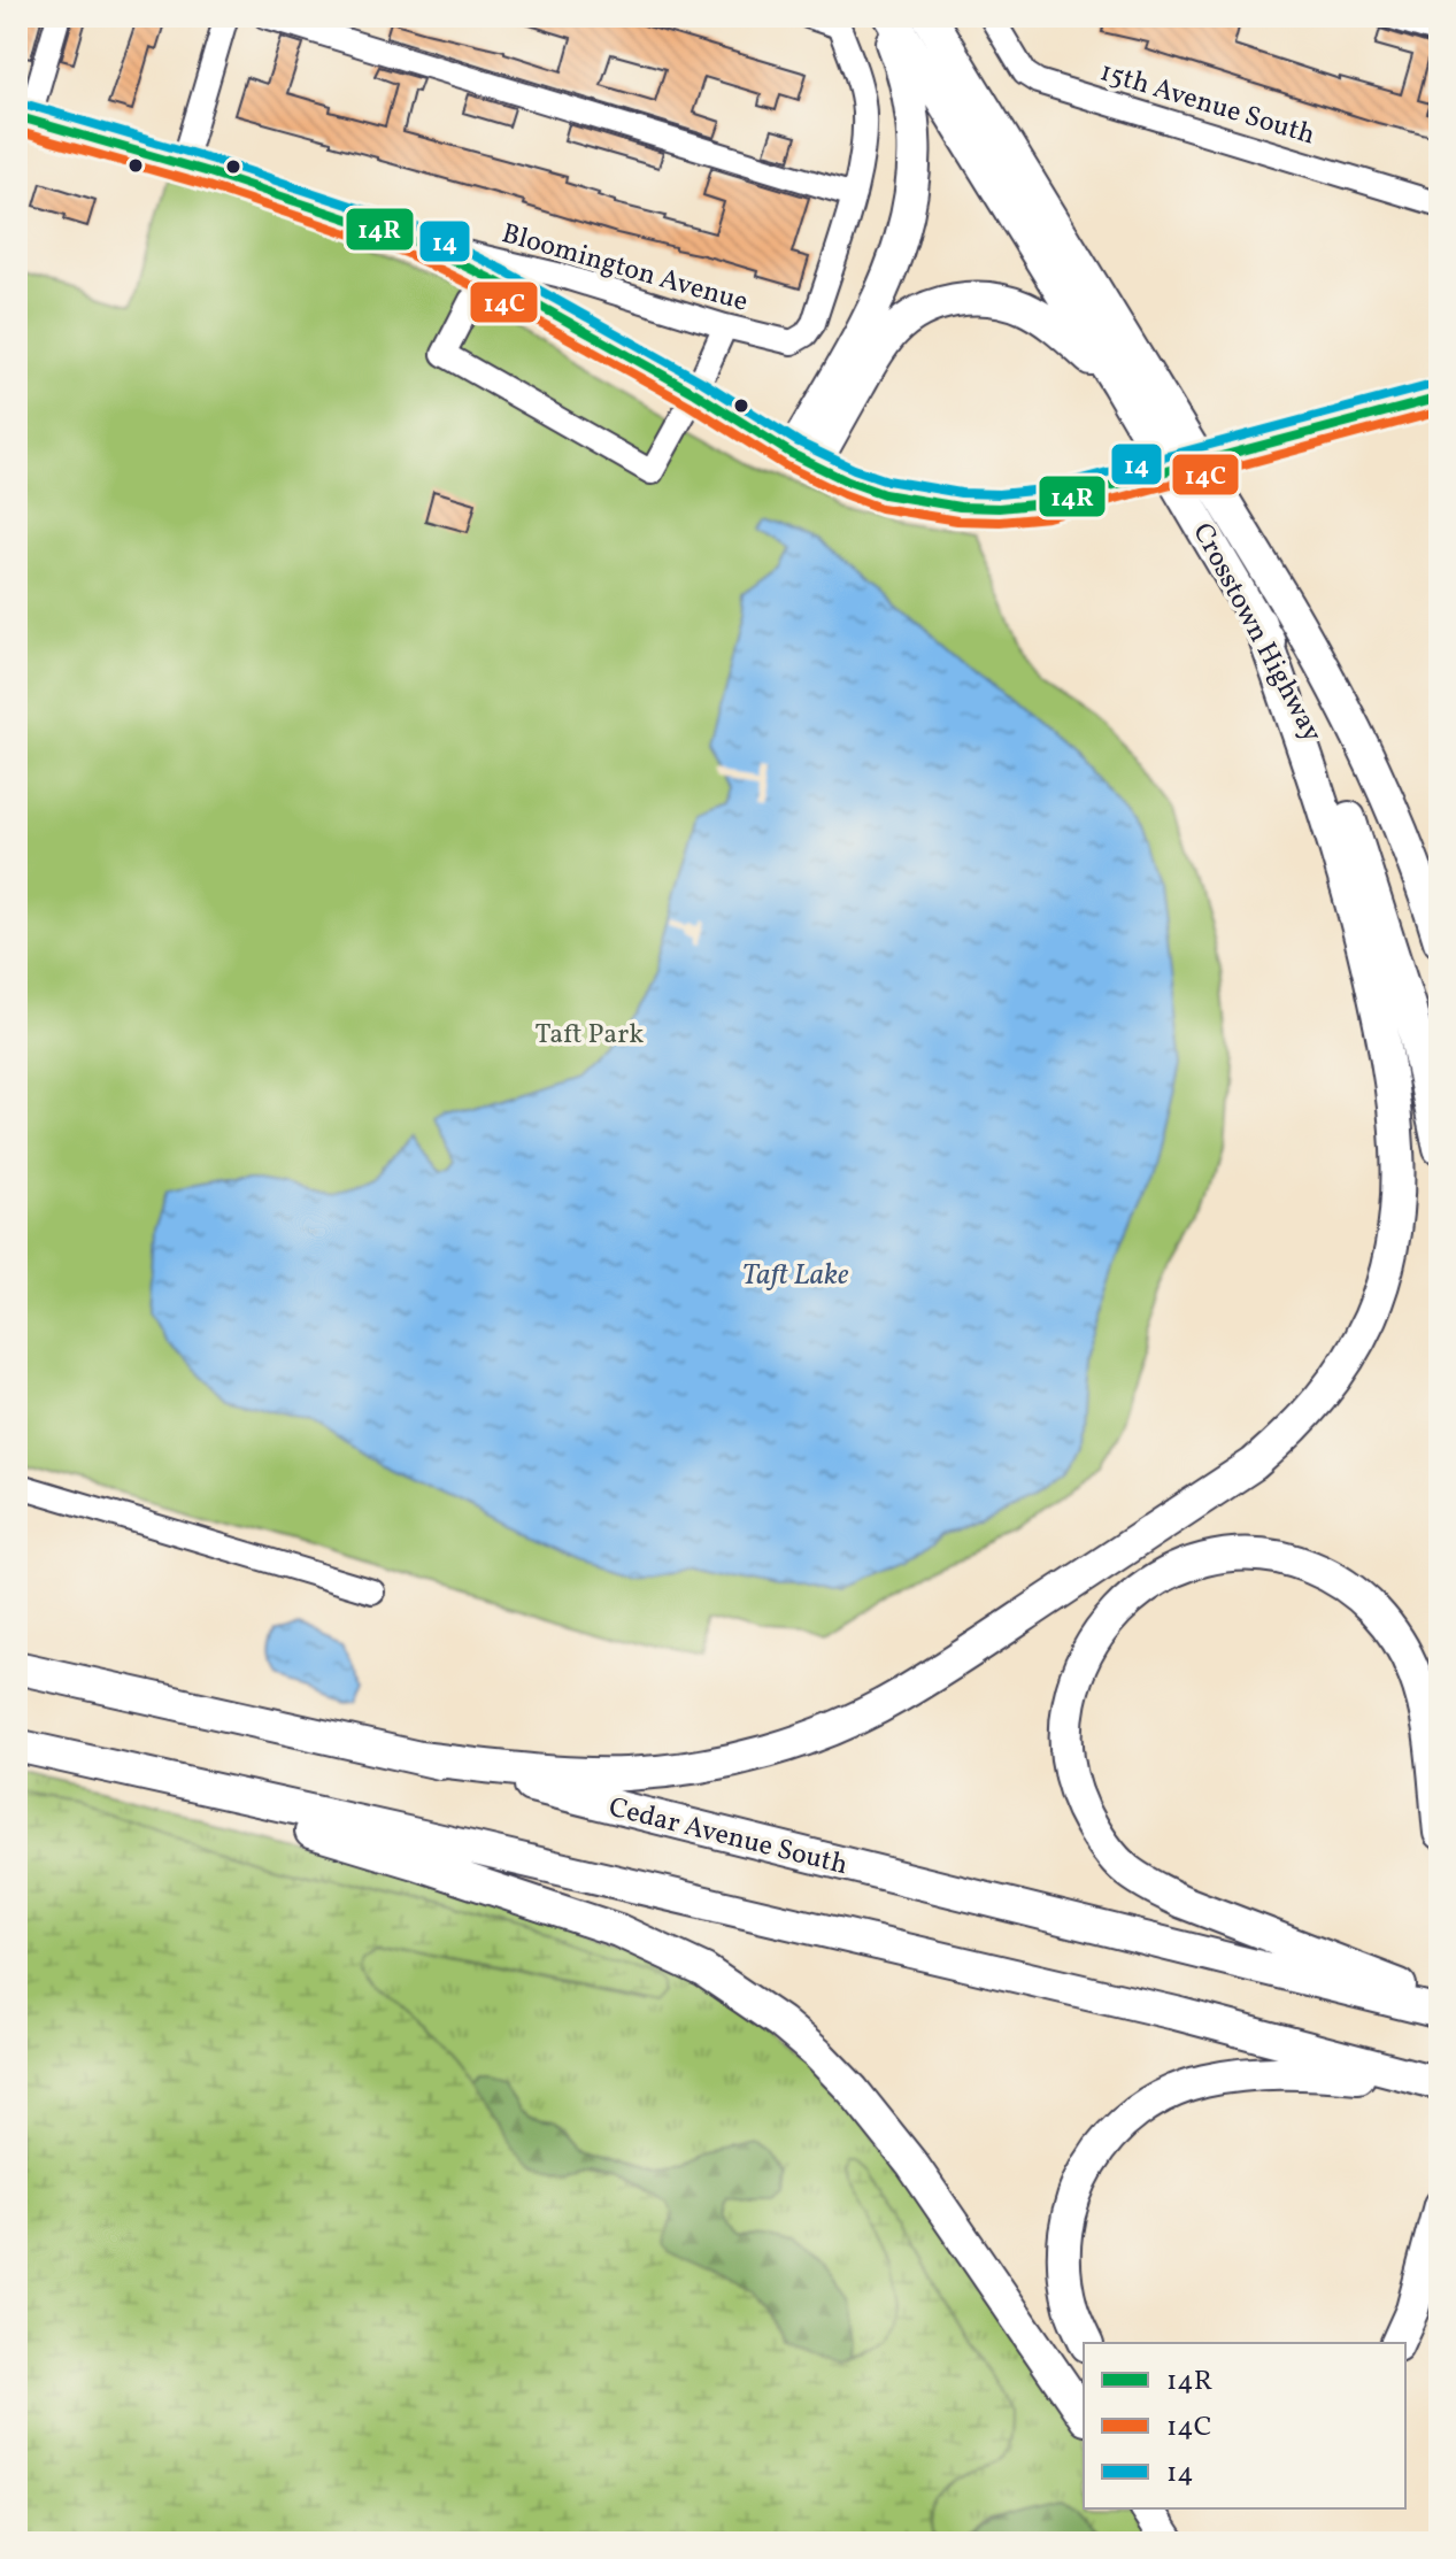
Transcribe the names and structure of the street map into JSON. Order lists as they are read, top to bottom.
{
  "streets": {
    "highway": ["Crosstown Highway", "Cedar Avenue South"],
    "street": ["15th Avenue South", "Bloomington Avenue"]
  },
  "water": ["Taft Lake"],
  "parks": ["Taft Park"],
  "lines": ["transit line 14", "transit line 14R", "transit line 14C"],
  "legend": ["14R", "14C", "14"]
}
